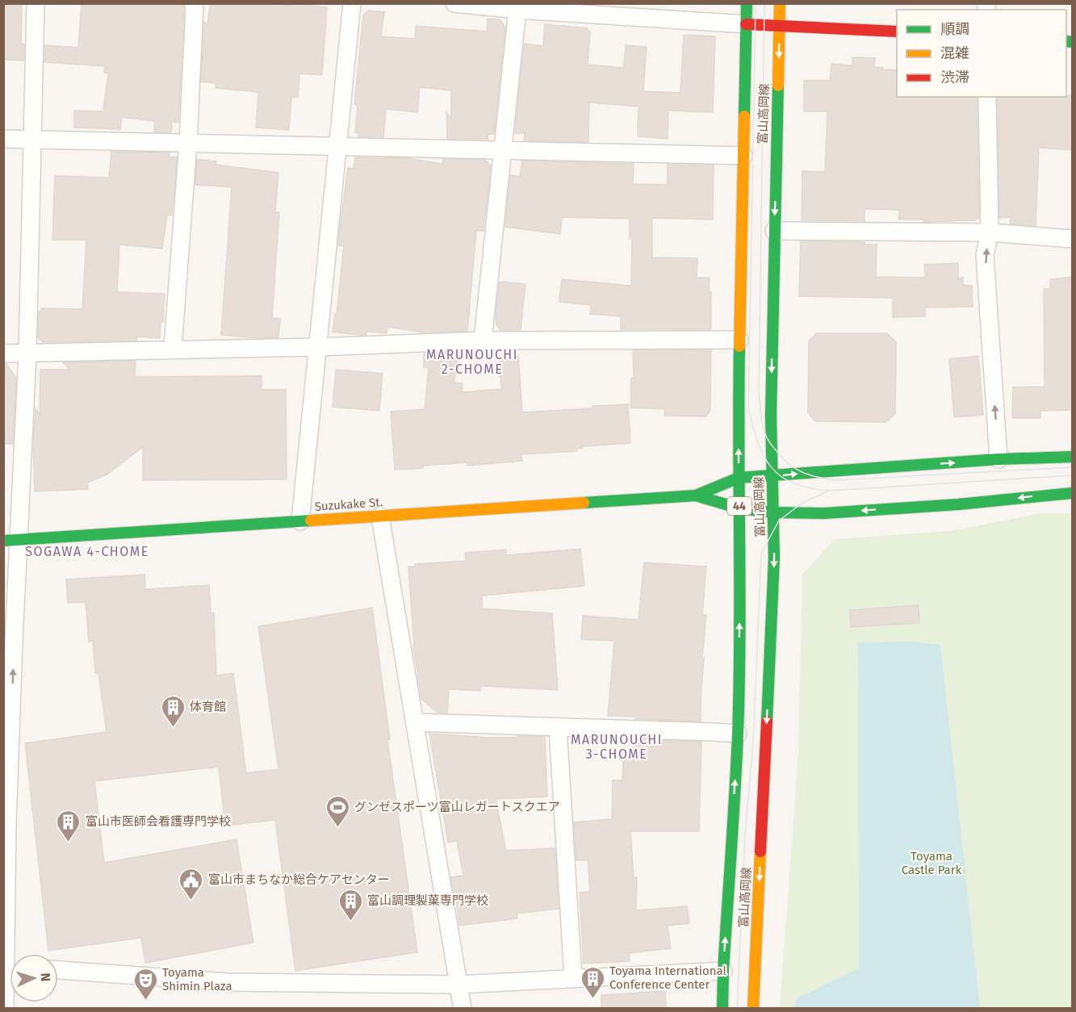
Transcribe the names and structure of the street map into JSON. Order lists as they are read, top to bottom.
{
  "streets": {
    "main road": ["富山高岡線", "Suzukake St.", "44"]
  },
  "districts": ["MARUNOUCHI 2-CHOME", "SOGAWA 4-CHOME", "MARUNOUCHI 3-CHOME"],
  "parks": ["Toyama Castle Park"],
  "places": {
    "building": [
      "体育館",
      "富山市医師会看護専門学校",
      "富山調理製菓専門学校",
      "Toyama International Conference Center"
    ],
    "sports": ["グンゼスポーツ富山レガートスクエア"],
    "public building": ["富山市まちなか総合ケアセンター"],
    "theatre": ["Toyama Shimin Plaza"]
  },
  "legend": ["順調", "混雑", "渋滞"],
  "north": "right"
}
